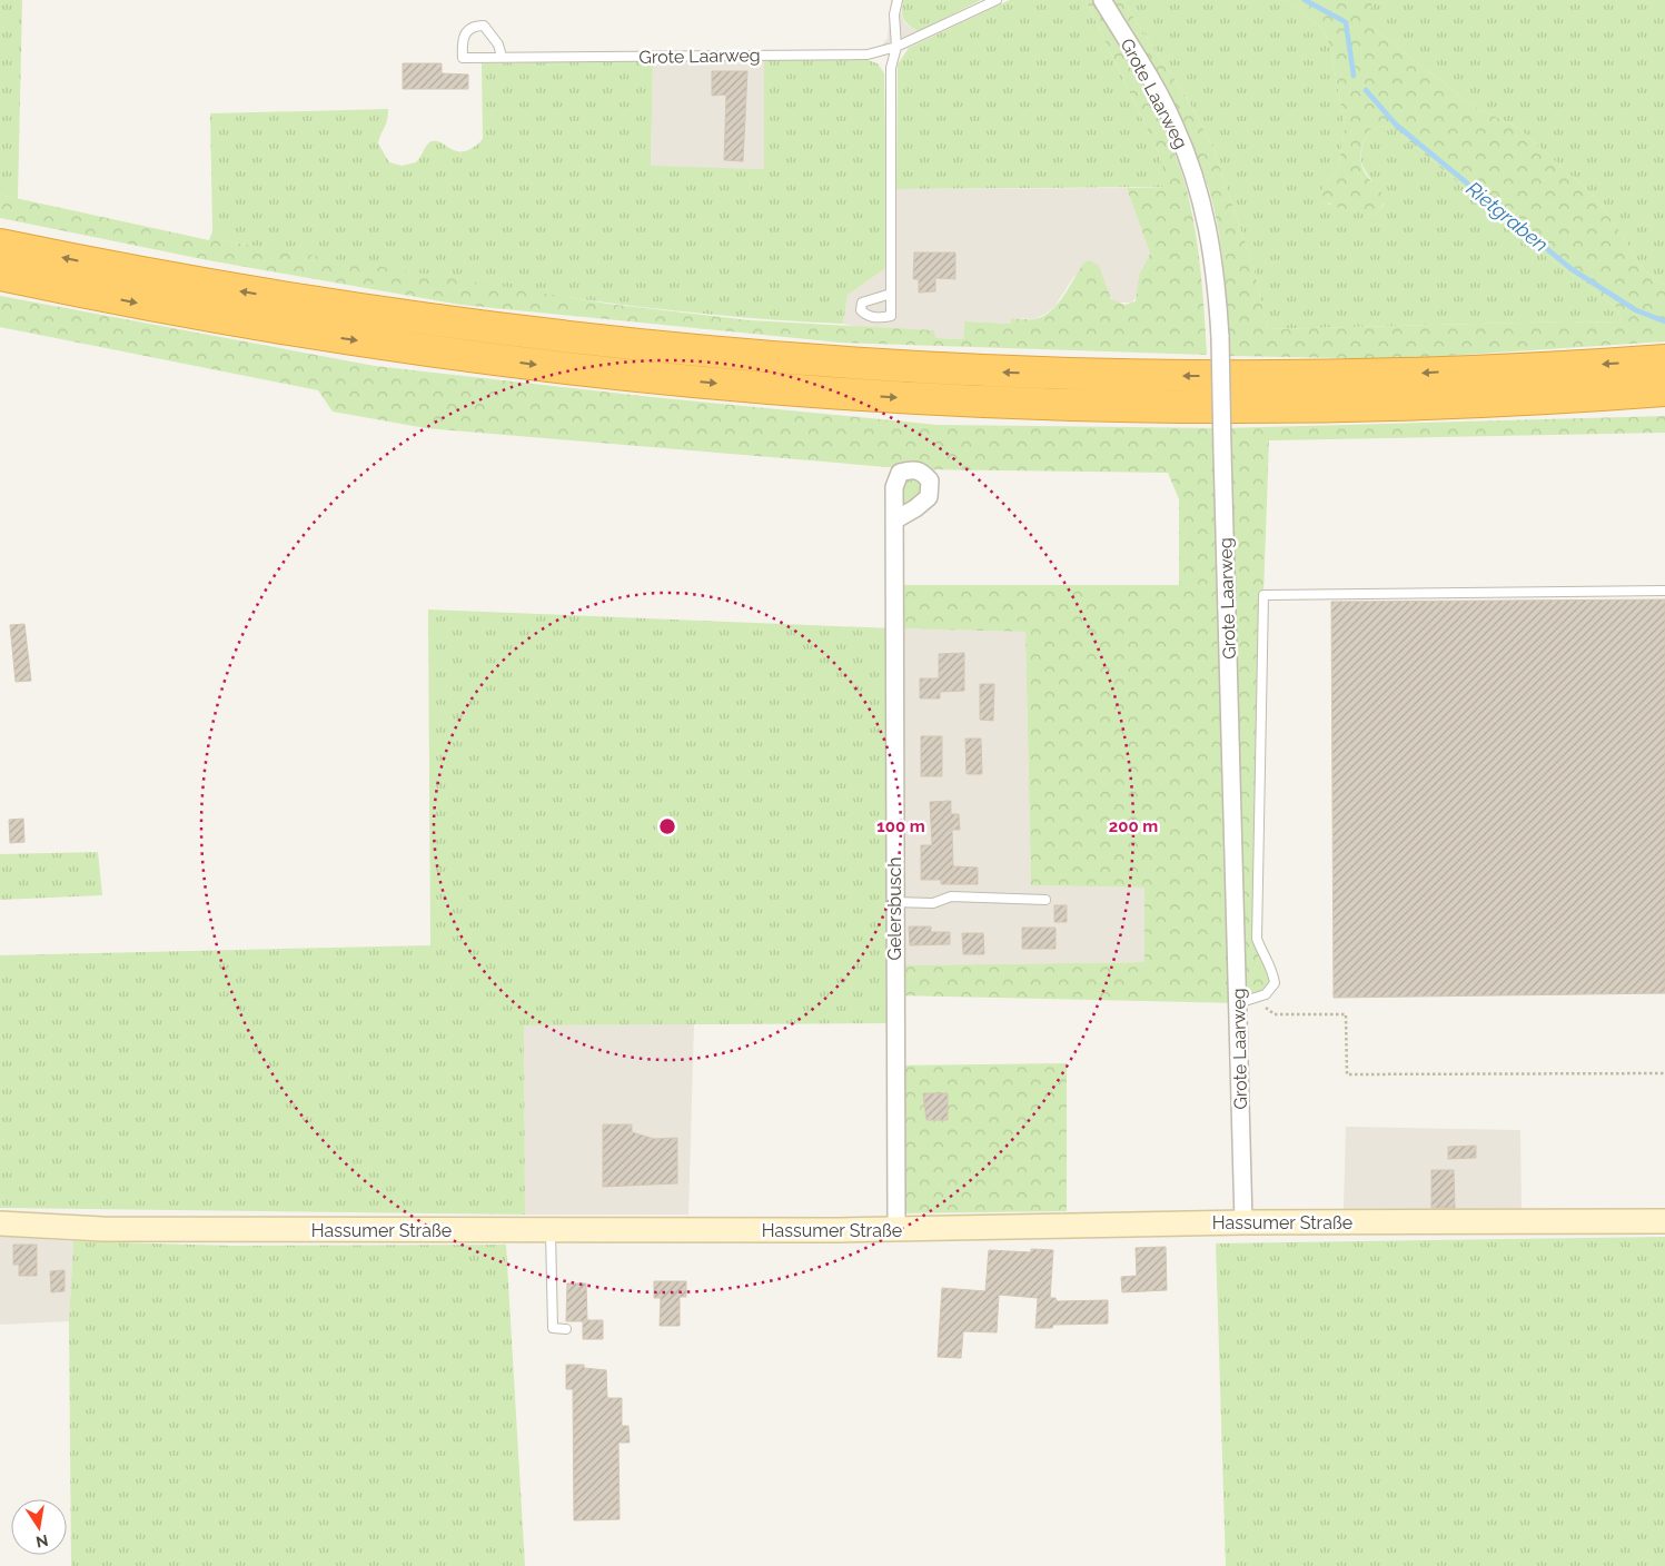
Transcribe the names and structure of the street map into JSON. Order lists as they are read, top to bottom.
{
  "streets": {
    "street": ["Grote Laarweg", "Gelersbusch", "Hassumer Straße"]
  },
  "crossings": [
    ["Grote Laarweg", "Hassumer Straße"],
    ["Gelersbusch", "Hassumer Straße"]
  ],
  "water": ["Rietgraben"],
  "north": "bottom",
  "rings": ["100 m", "200 m"]
}
